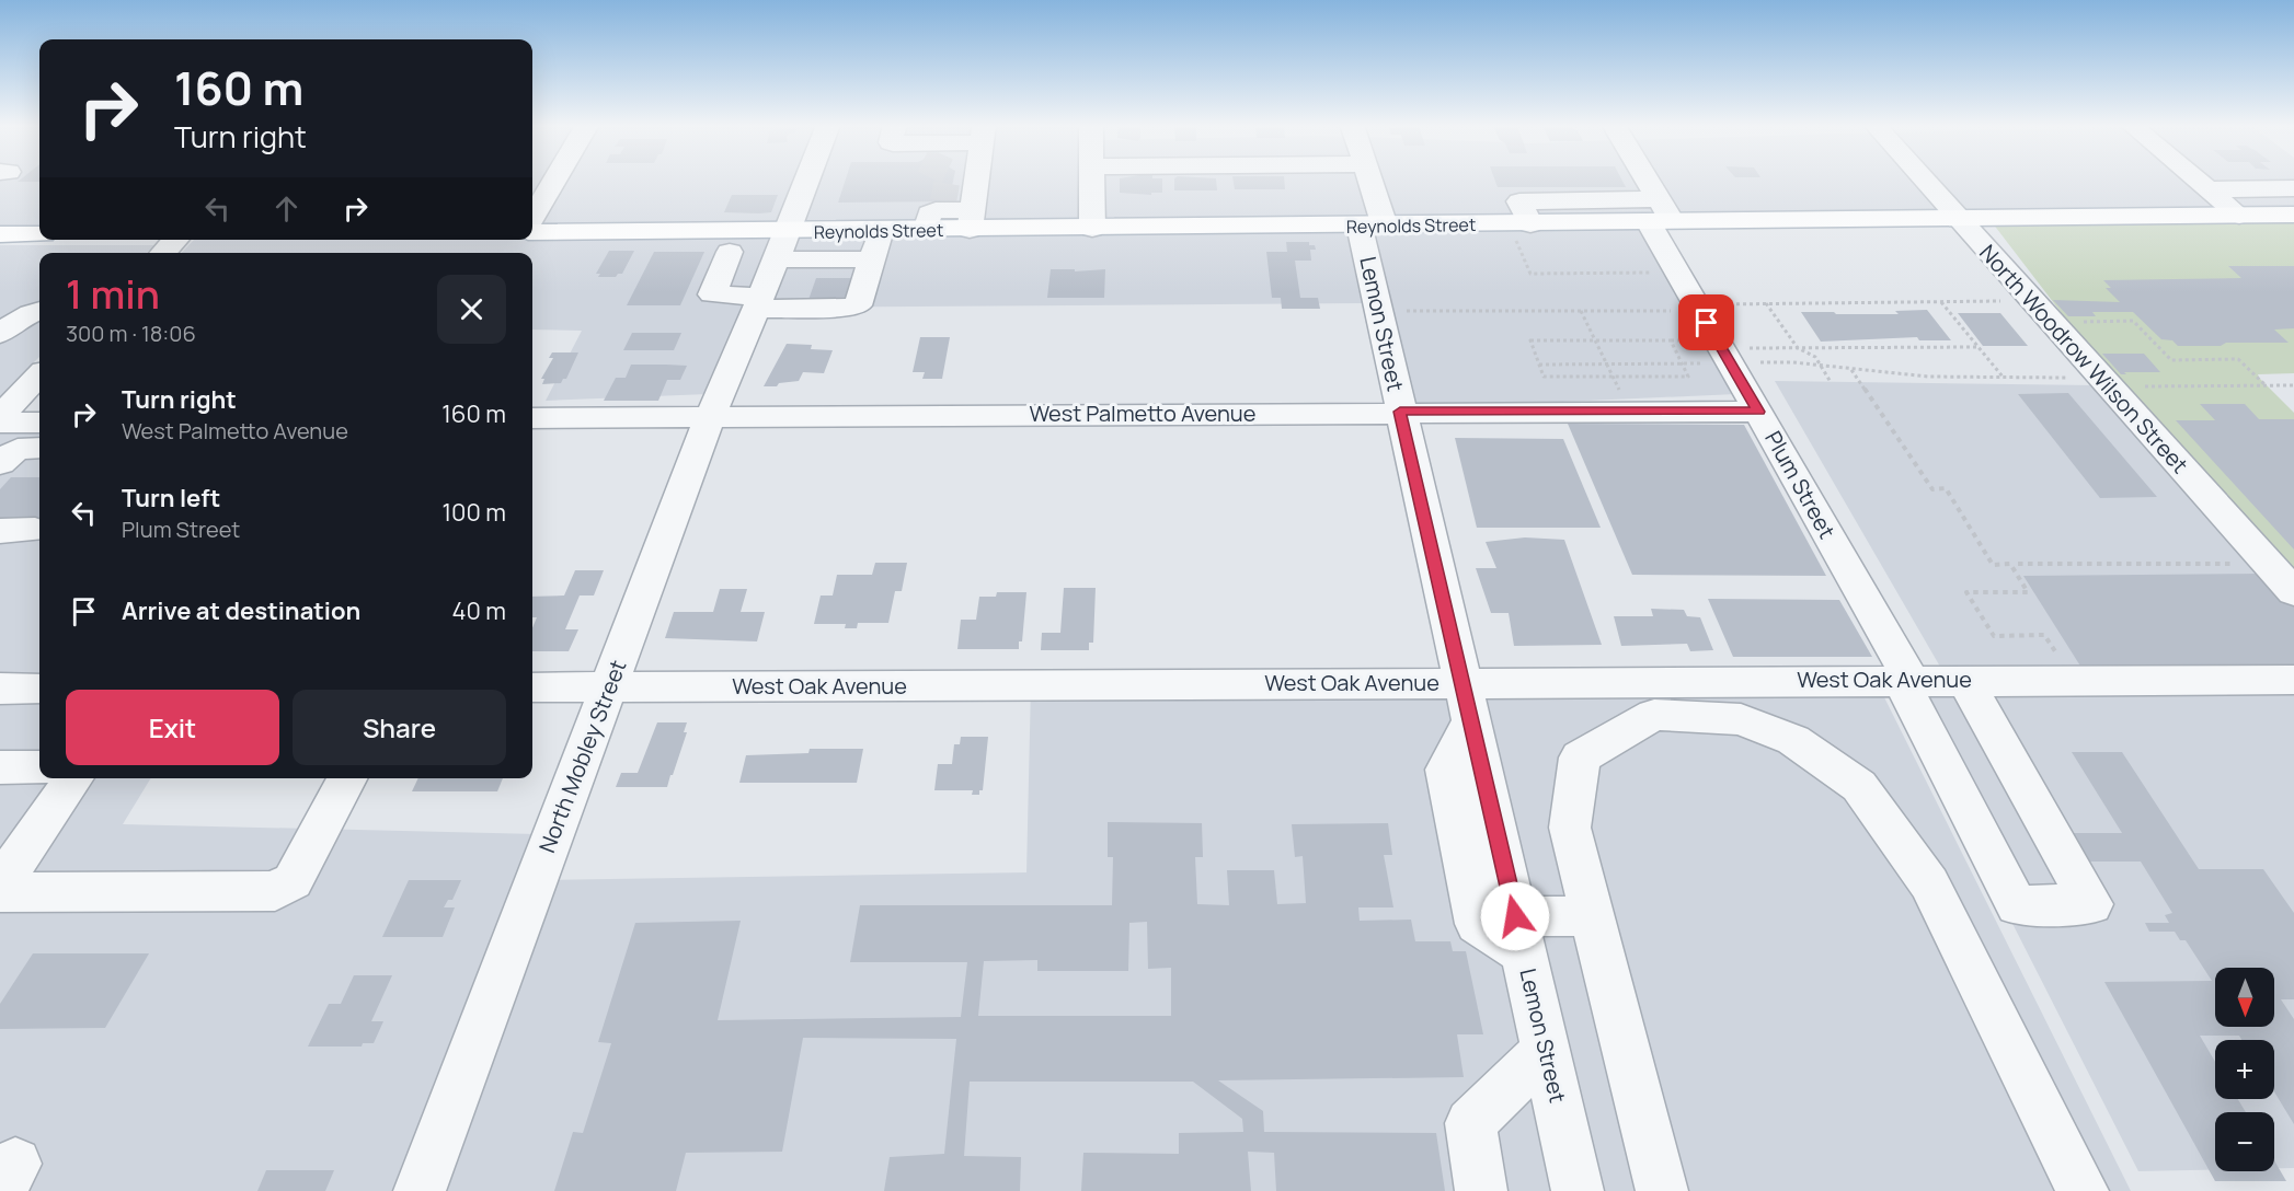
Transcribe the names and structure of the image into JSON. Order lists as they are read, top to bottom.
{
  "streets": {
    "main road": ["Reynolds Street"],
    "street": [
      "Lemon Street",
      "North Woodrow Wilson Street",
      "West Palmetto Avenue",
      "Plum Street",
      "West Oak Avenue",
      "North Mobley Street"
    ]
  },
  "crossings": [
    ["Reynolds Street", "Lemon Street"],
    ["Reynolds Street", "North Woodrow Wilson Street"],
    ["Reynolds Street", "Plum Street"],
    ["Reynolds Street", "North Mobley Street"],
    ["Lemon Street", "West Palmetto Avenue"],
    ["Lemon Street", "West Oak Avenue"],
    ["West Palmetto Avenue", "Plum Street"],
    ["West Palmetto Avenue", "North Mobley Street"],
    ["Plum Street", "West Oak Avenue"],
    ["West Oak Avenue", "North Mobley Street"]
  ],
  "north": "bottom",
  "page": {
    "turn": ["160 m", "Turn right"],
    "heading": ["1 min", "300 m · 18:06"],
    "list": [
      {
        "name": "Turn right",
        "note": "West Palmetto Avenue",
        "value": "160 m"
      },
      {
        "name": "Turn left",
        "note": "Plum Street",
        "value": "100 m"
      },
      {
        "name": "Arrive at destination",
        "value": "40 m"
      }
    ],
    "buttons": ["Exit", "Share"],
    "map_buttons": ["+", "−"]
  }
}
